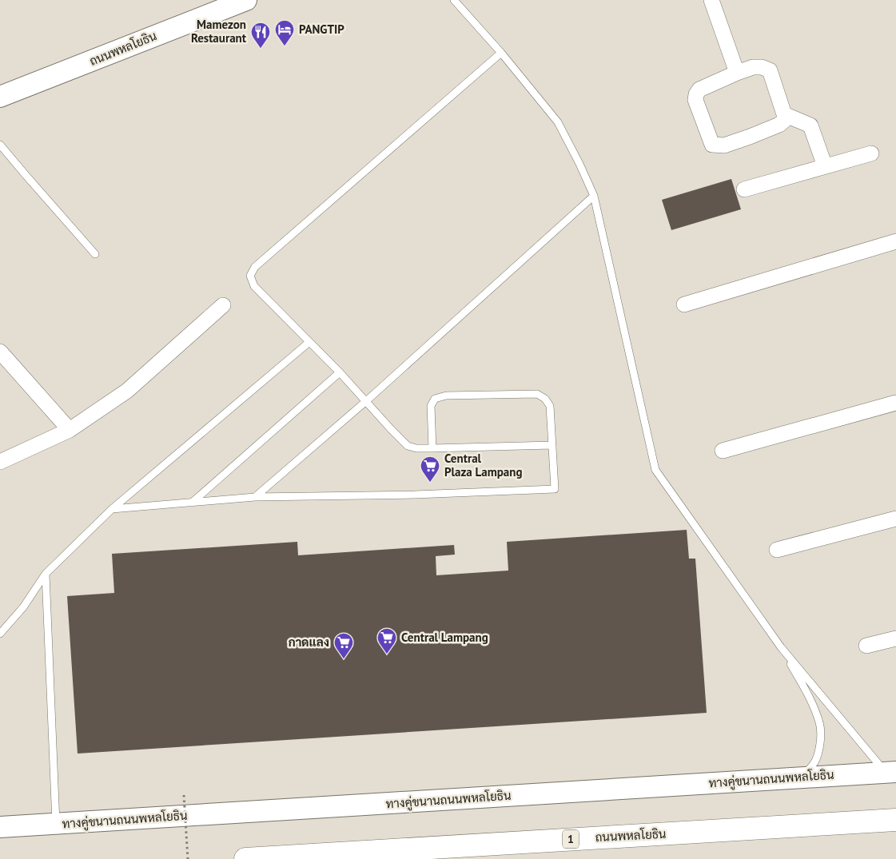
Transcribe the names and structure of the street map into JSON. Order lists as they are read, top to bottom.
{
  "streets": {
    "highway": ["ถนนพหลโยธิน", "1"],
    "main road": ["ทางคู่ขนานถนนพหลโยธิน"]
  },
  "places": {
    "hotel": ["PANGTIP"],
    "restaurant": ["Mamezon Restaurant"],
    "supermarket": ["Central Plaza Lampang", "Central Lampang", "กาดแลง"]
  }
}
